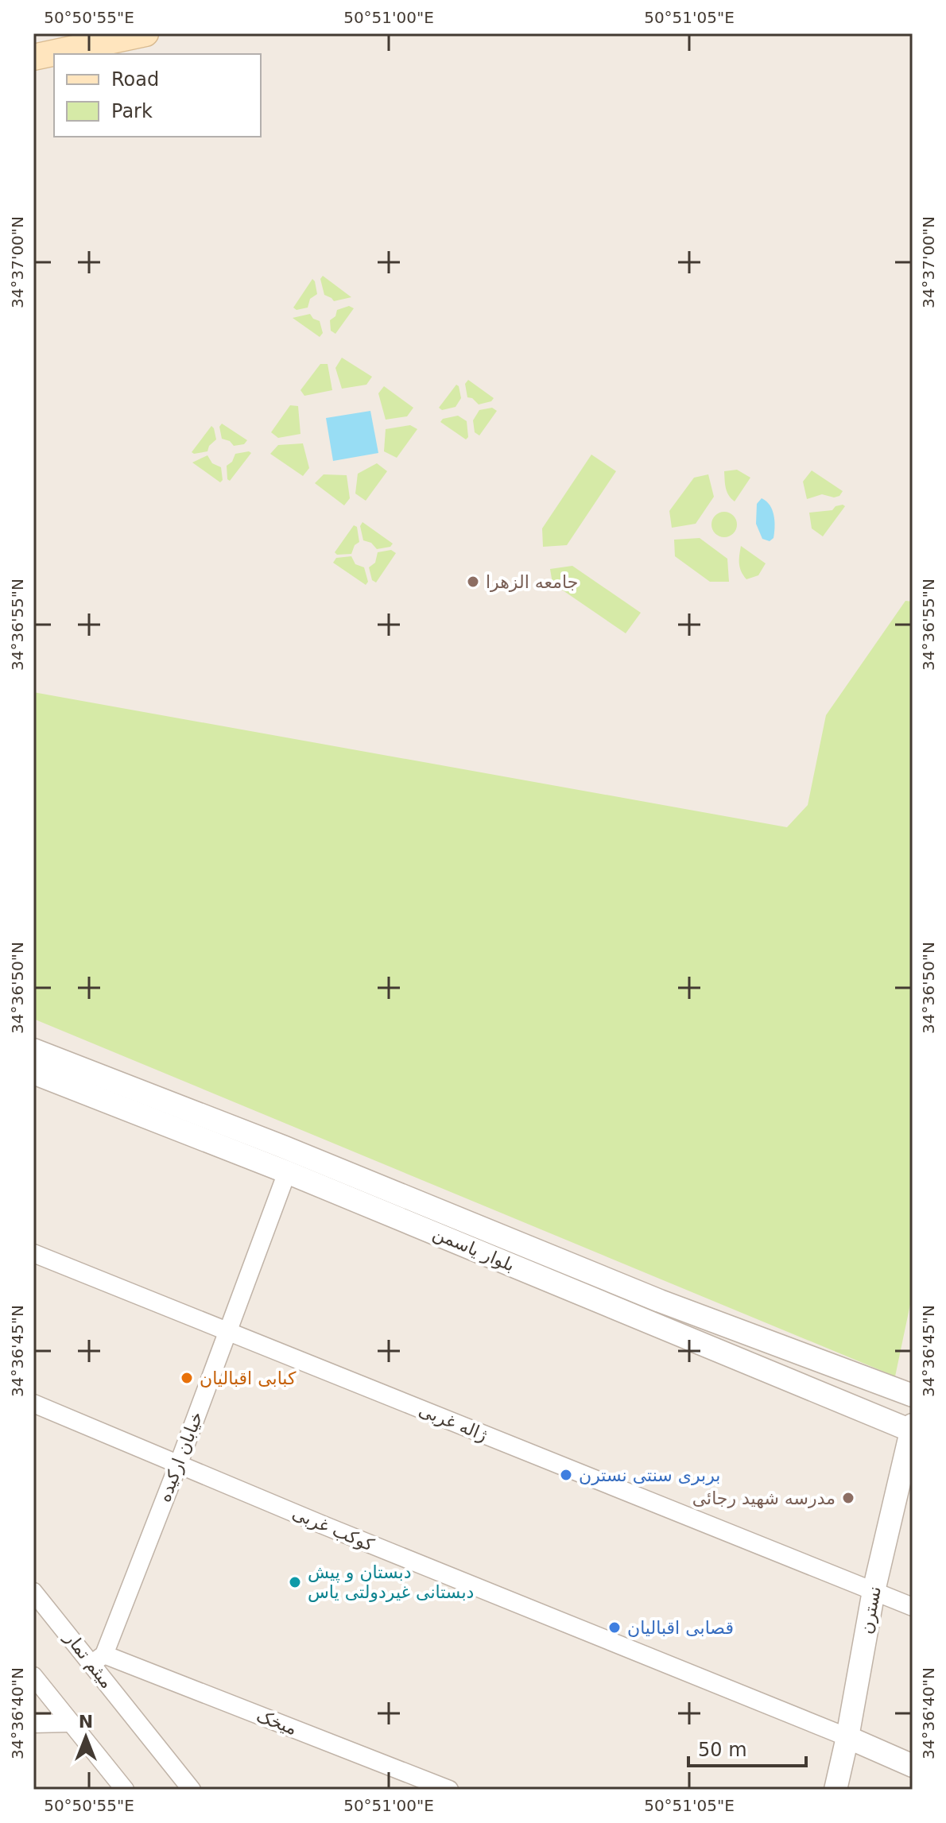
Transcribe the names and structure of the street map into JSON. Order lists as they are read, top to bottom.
{
  "streets": {
    "street": [
      "بلوار یاسمن",
      "ژاله غربی",
      "خیابان ارکیده",
      "کوکب غربی",
      "نسترن",
      "میثم تمار",
      "میخک"
    ]
  },
  "crossings": [
    ["بلوار یاسمن", "خیابان ارکیده"],
    ["بلوار یاسمن", "نسترن"],
    ["ژاله غربی", "خیابان ارکیده"],
    ["ژاله غربی", "نسترن"],
    ["خیابان ارکیده", "کوکب غربی"],
    ["خیابان ارکیده", "میثم تمار"],
    ["خیابان ارکیده", "میخک"],
    ["کوکب غربی", "نسترن"],
    ["میثم تمار", "میخک"]
  ],
  "places": [
    "جامعه الزهرا",
    "کبابی اقبالیان",
    "بربری سنتی نسترن",
    "مدرسه شهید رجائی",
    "دبستان و پیش دبستانی غیردولتی یاس",
    "قصابی اقبالیان"
  ],
  "legend": ["Road", "Park"],
  "scale_bar": "50 m",
  "north": "top",
  "coordinates": [
    "50°50'55\"E",
    "50°51'00\"E",
    "50°51'05\"E",
    "34°37'00\"N",
    "34°36'55\"N",
    "34°36'50\"N",
    "34°36'45\"N",
    "34°36'40\"N"
  ]
}
